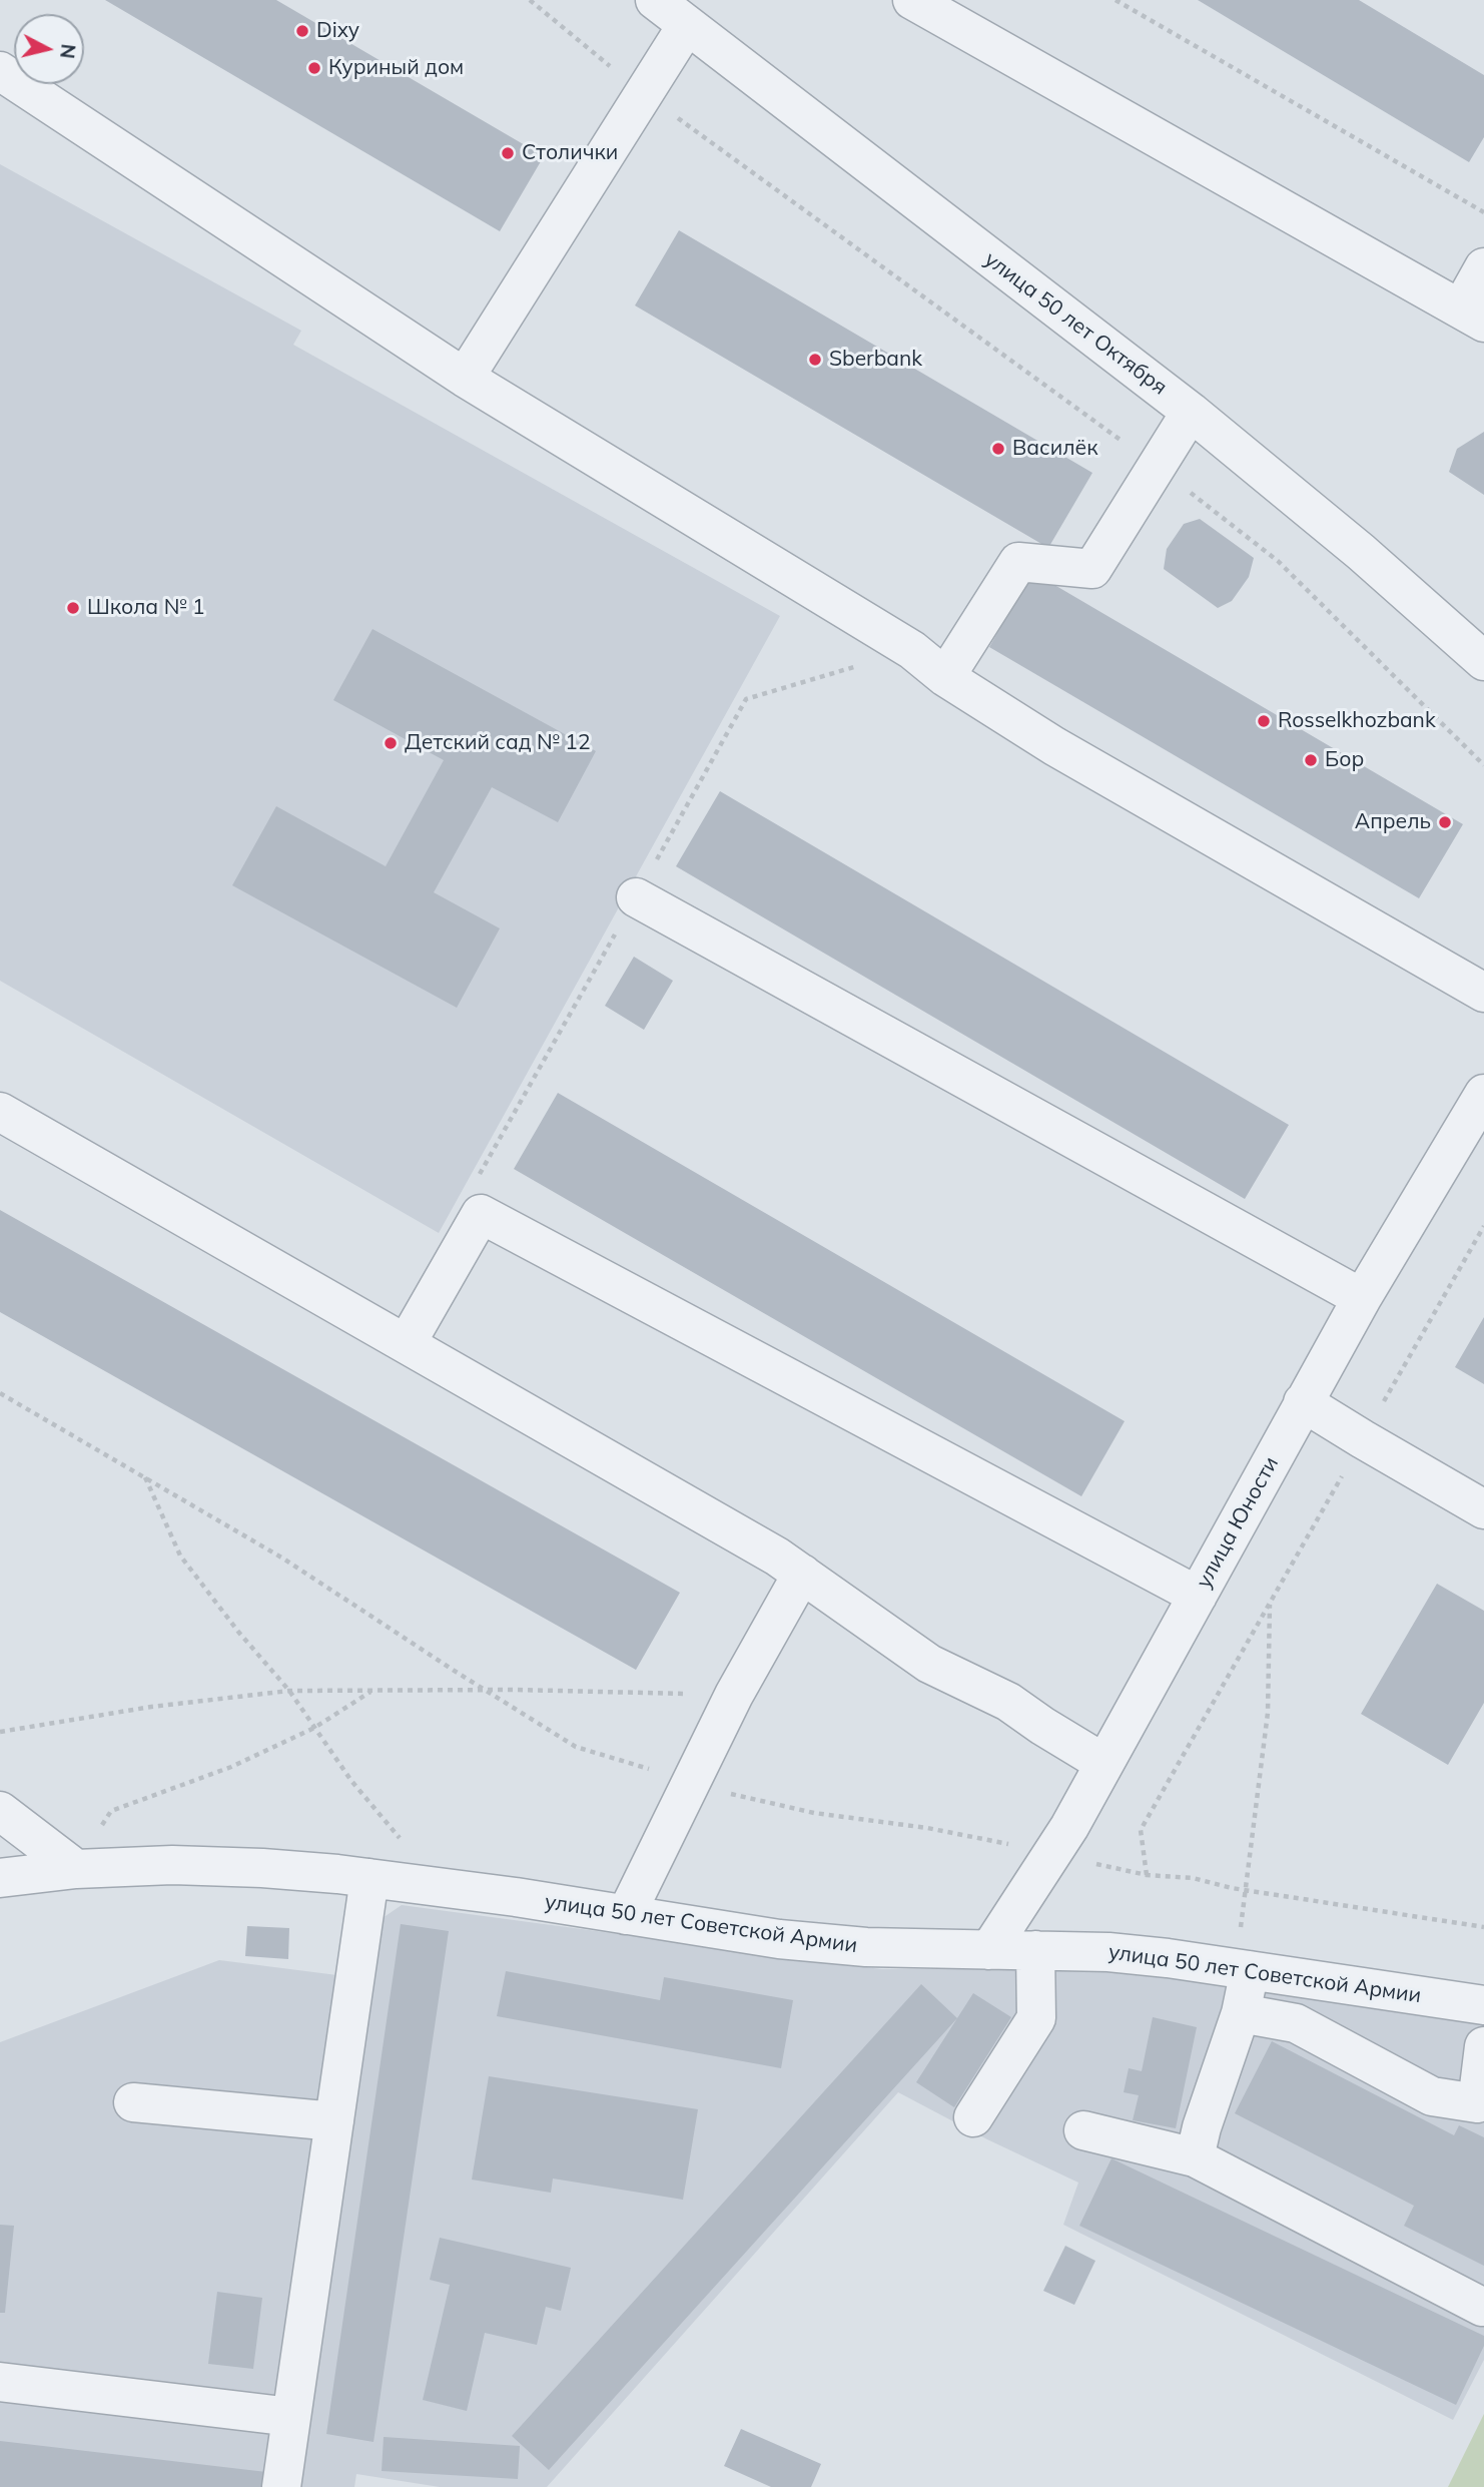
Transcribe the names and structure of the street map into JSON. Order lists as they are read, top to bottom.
{
  "streets": {
    "street": ["улица 50 лет Октября", "улица Юности", "улица 50 лет Советской Армии"]
  },
  "crossings": [
    ["улица Юности", "улица 50 лет Советской Армии"]
  ],
  "places": [
    "Dixy",
    "Куриный дом",
    "Столички",
    "Sberbank",
    "Василёк",
    "Школа № 1",
    "Rosselkhozbank",
    "Детский сад № 12",
    "Бор",
    "Апрель"
  ],
  "north": "right"
}
